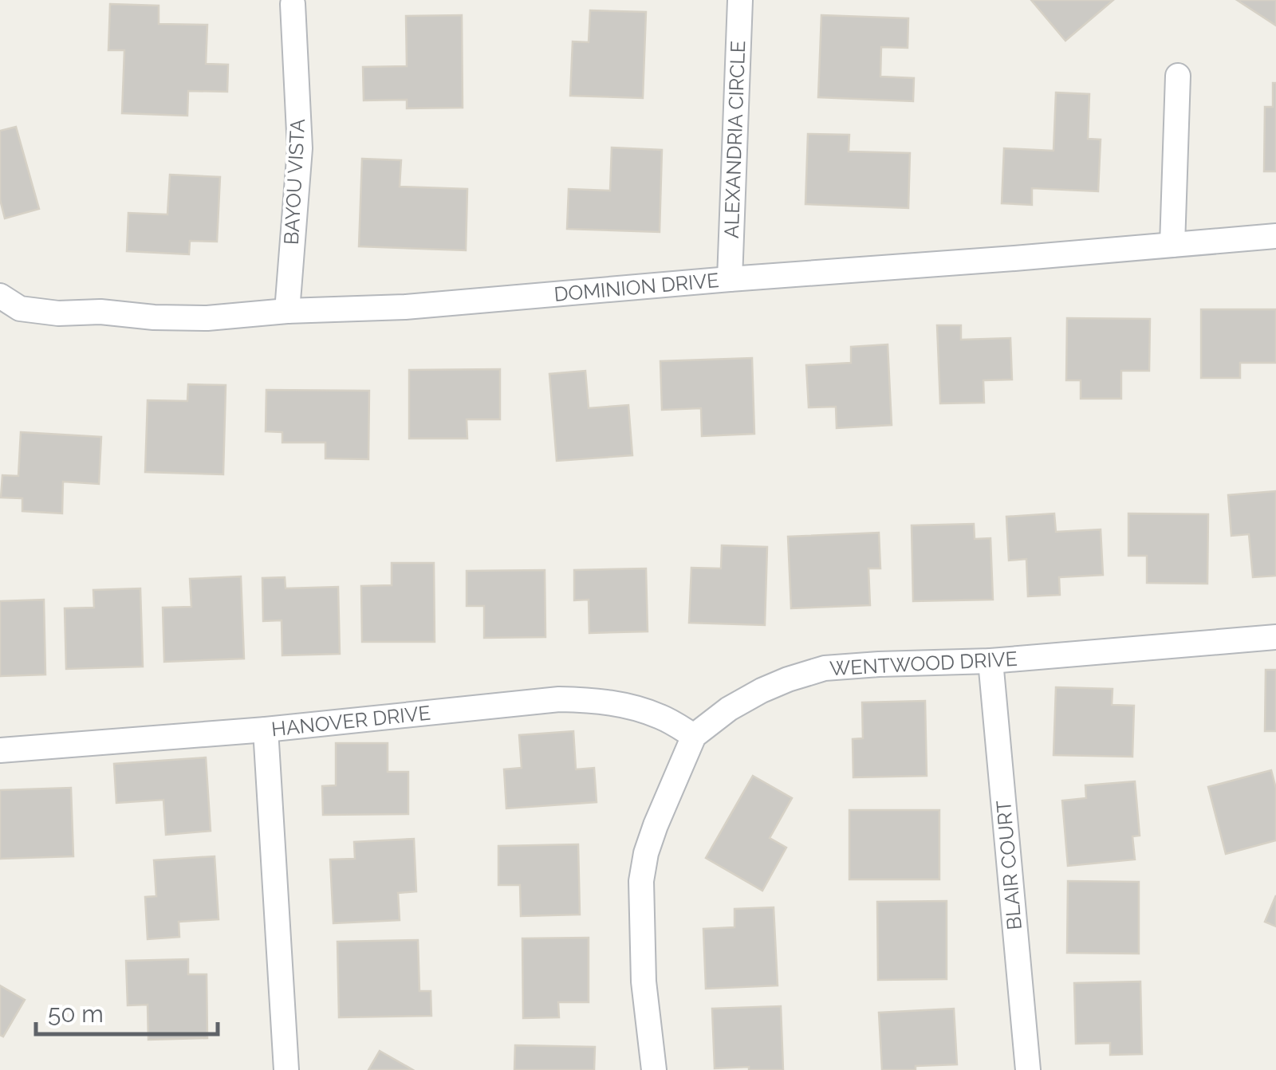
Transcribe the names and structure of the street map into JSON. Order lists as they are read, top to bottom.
{
  "streets": {
    "street": [
      "ALEXANDRIA CIRCLE",
      "BAYOU VISTA",
      "DOMINION DRIVE",
      "WENTWOOD DRIVE",
      "HANOVER DRIVE",
      "BLAIR COURT"
    ]
  },
  "crossings": [
    ["ALEXANDRIA CIRCLE", "DOMINION DRIVE"],
    ["BAYOU VISTA", "DOMINION DRIVE"],
    ["WENTWOOD DRIVE", "HANOVER DRIVE"],
    ["WENTWOOD DRIVE", "BLAIR COURT"]
  ],
  "scale_bar": "50 m"
}
